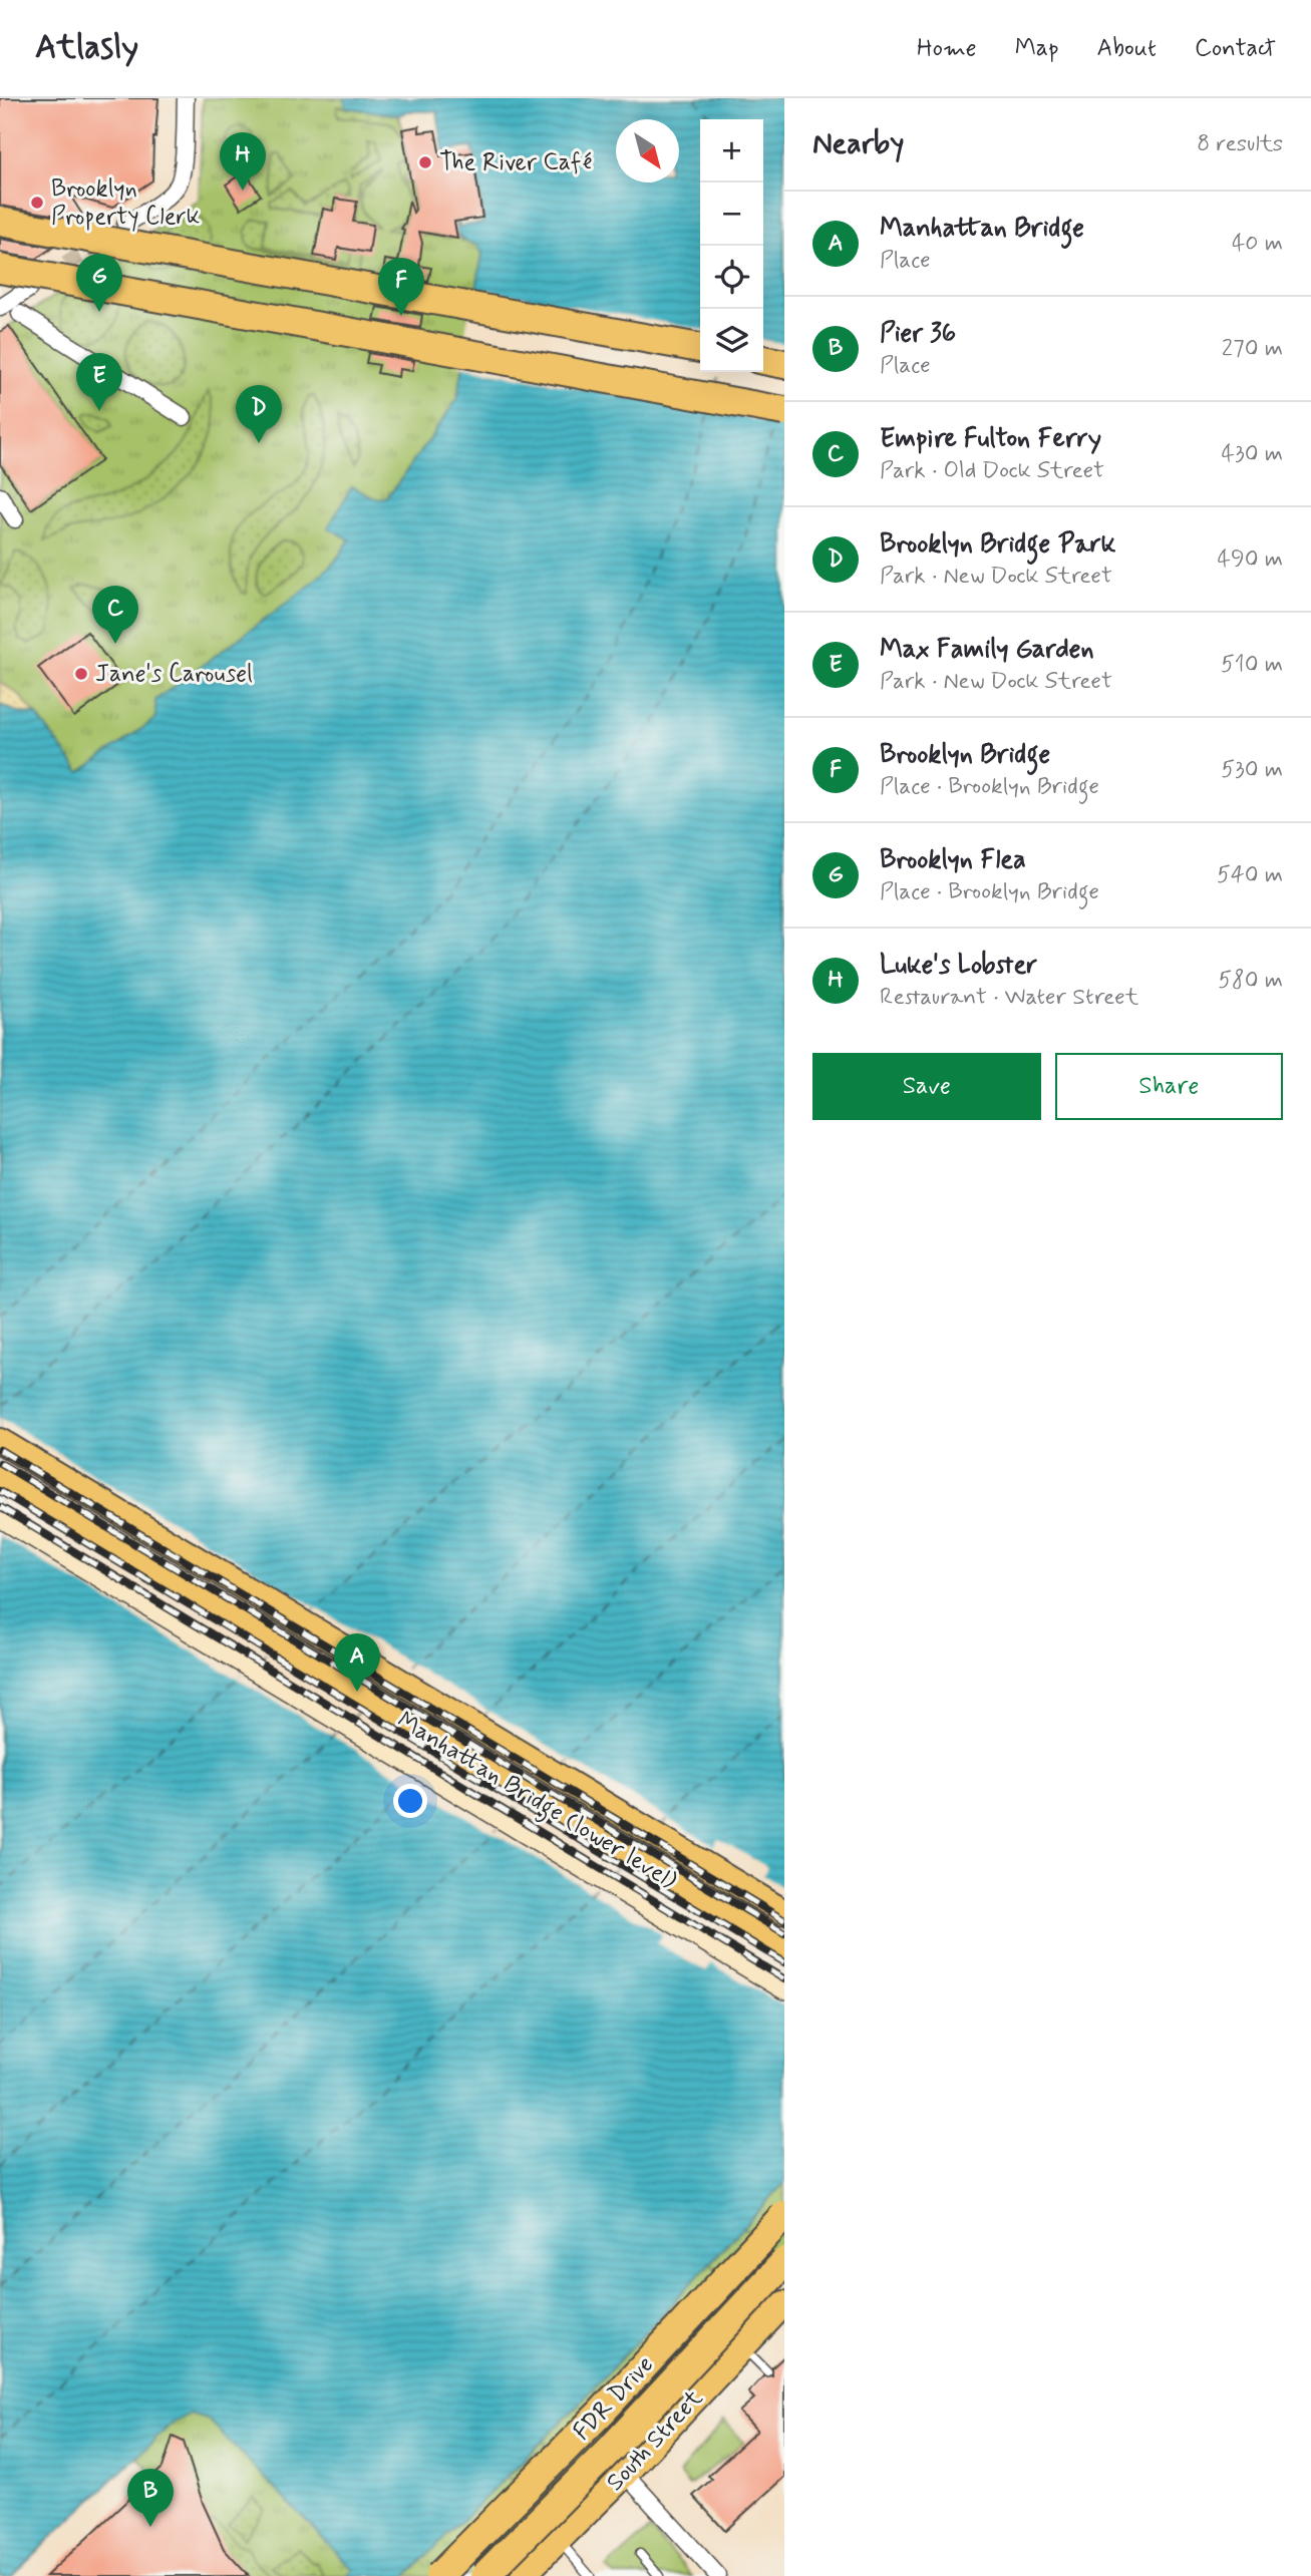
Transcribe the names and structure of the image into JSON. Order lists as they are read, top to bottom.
{
  "streets": {
    "highway": ["FDR Drive"],
    "main road": ["Manhattan Bridge (lower level)", "South Street"]
  },
  "places": ["The River Café", "Brooklyn Property Clerk", "Jane's Carousel"],
  "north": "bottom right",
  "page": {
    "header": "Atlasly",
    "nav": [
      "Home",
      "Map",
      "About",
      "Contact"
    ],
    "heading": ["Nearby", "8 results"],
    "map_buttons": ["+", "−"],
    "pins": [
      "H",
      "G",
      "F",
      "E",
      "D",
      "C",
      "A",
      "B"
    ],
    "list": [
      {
        "mark": "A",
        "name": "Manhattan Bridge",
        "note": "Place",
        "value": "40 m"
      },
      {
        "mark": "B",
        "name": "Pier 36",
        "note": "Place",
        "value": "270 m"
      },
      {
        "mark": "C",
        "name": "Empire Fulton Ferry",
        "note": "Park · Old Dock Street",
        "value": "430 m"
      },
      {
        "mark": "D",
        "name": "Brooklyn Bridge Park",
        "note": "Park · New Dock Street",
        "value": "490 m"
      },
      {
        "mark": "E",
        "name": "Max Family Garden",
        "note": "Park · New Dock Street",
        "value": "510 m"
      },
      {
        "mark": "F",
        "name": "Brooklyn Bridge",
        "note": "Place · Brooklyn Bridge",
        "value": "530 m"
      },
      {
        "mark": "G",
        "name": "Brooklyn Flea",
        "note": "Place · Brooklyn Bridge",
        "value": "540 m"
      },
      {
        "mark": "H",
        "name": "Luke's Lobster",
        "note": "Restaurant · Water Street",
        "value": "580 m"
      }
    ],
    "buttons": ["Save", "Share"]
  }
}
